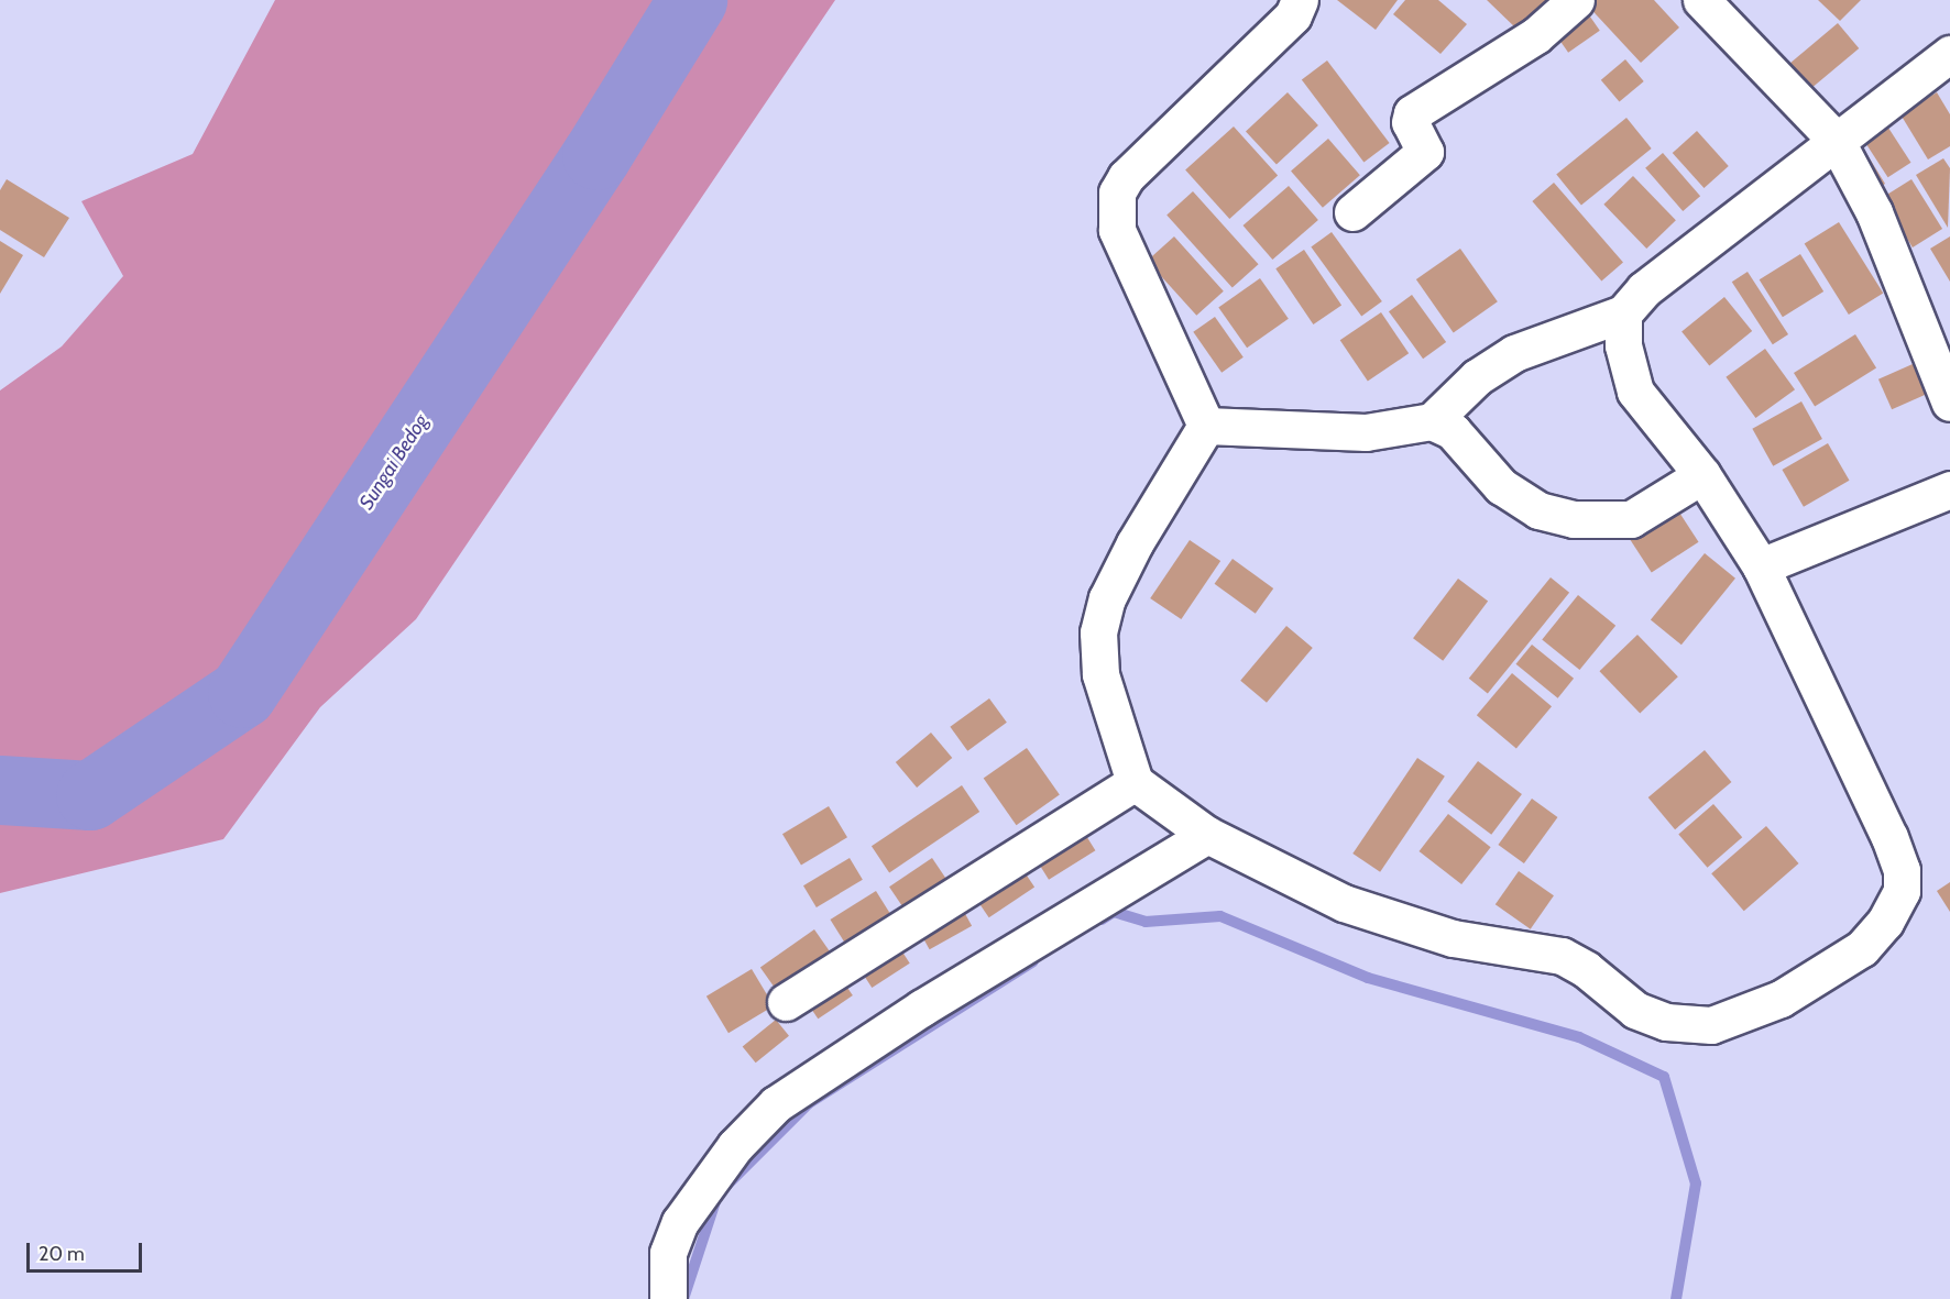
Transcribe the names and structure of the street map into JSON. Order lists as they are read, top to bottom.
{
  "water": ["Sungai Bedog"],
  "scale_bar": "20 m"
}
